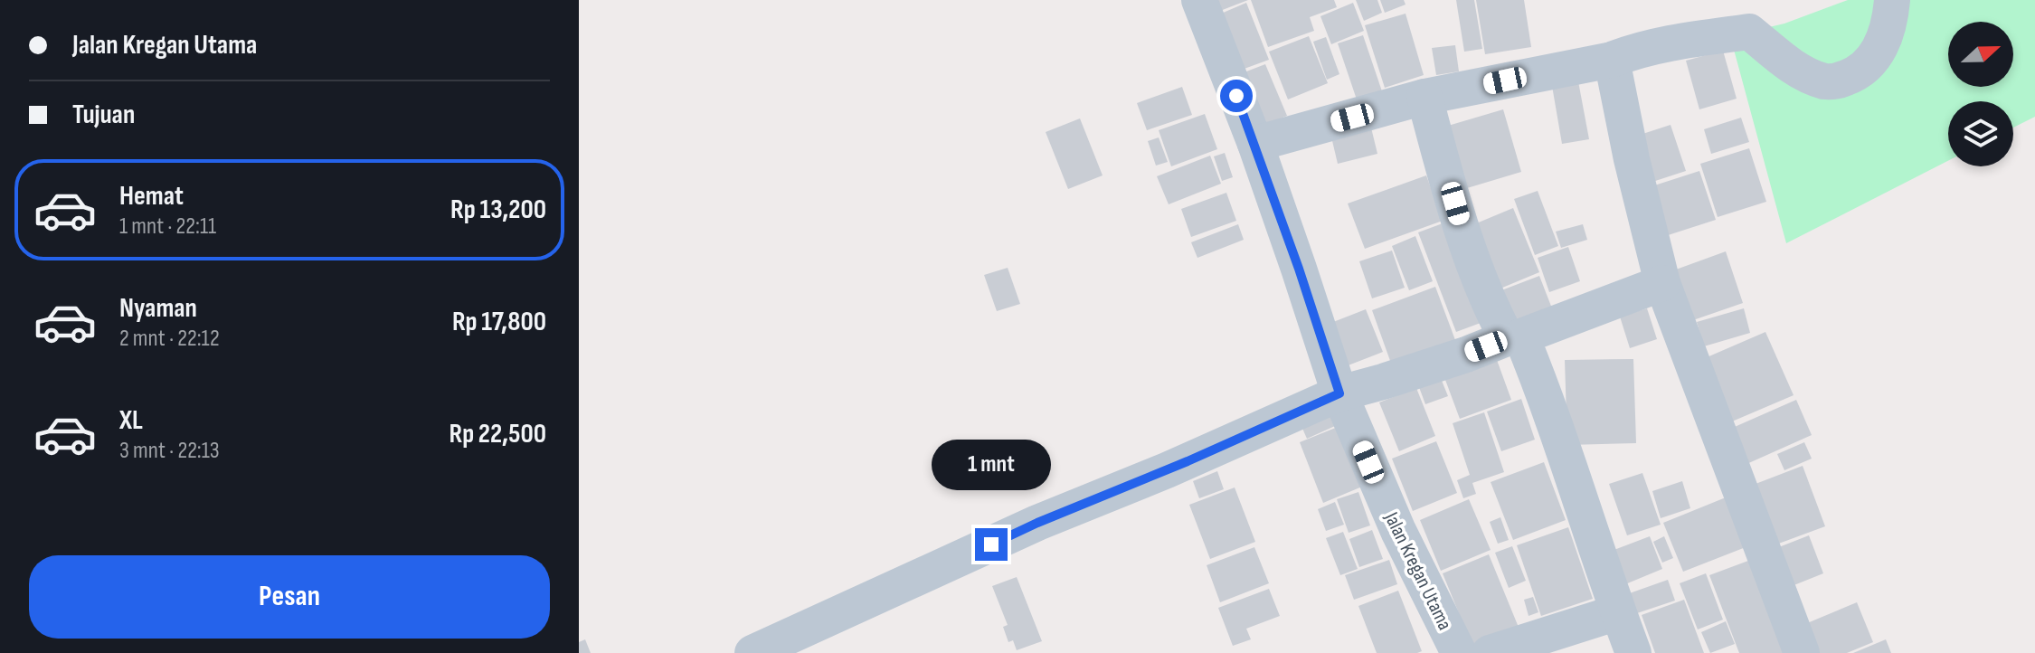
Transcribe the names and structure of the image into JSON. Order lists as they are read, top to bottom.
{
  "streets": {
    "street": ["Jalan Kregan Utama"]
  },
  "north": "right",
  "page": {
    "banner": ["Jalan Kregan Utama", "Tujuan"],
    "list": [
      {
        "name": "Hemat",
        "note": "1 mnt · 22:11",
        "value": "Rp 13,200"
      },
      {
        "name": "Nyaman",
        "note": "2 mnt · 22:12",
        "value": "Rp 17,800"
      },
      {
        "name": "XL",
        "note": "3 mnt · 22:13",
        "value": "Rp 22,500"
      }
    ],
    "bubble": "1 mnt",
    "buttons": "Pesan"
  }
}
